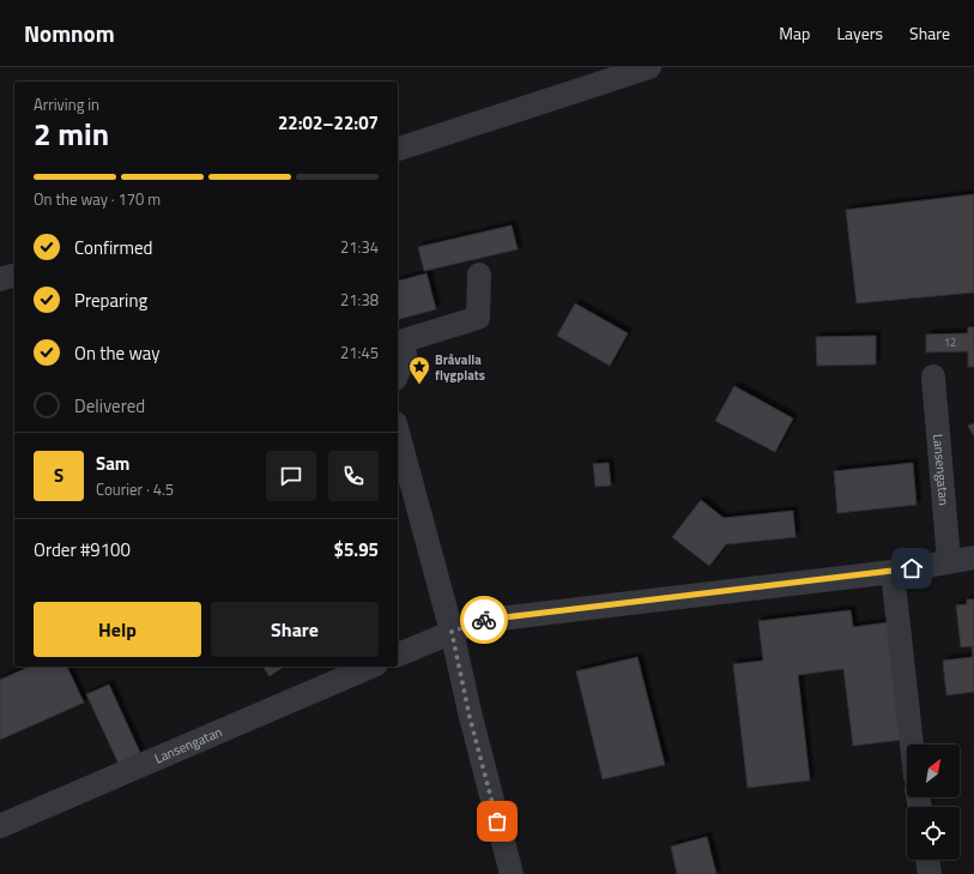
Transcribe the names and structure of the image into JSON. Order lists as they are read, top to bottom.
{
  "streets": {
    "street": ["Lansengatan"]
  },
  "places": {
    "place": ["Bråvalla flygplats"]
  },
  "house_numbers": ["12"],
  "north": "top right",
  "page": {
    "header": "Nomnom",
    "nav": ["Map", "Layers", "Share"],
    "heading": ["2 min", "Arriving in", "22:02–22:07"],
    "panel": [
      "Sam",
      "Courier · 4.5",
      "Order #9100",
      "$5.95"
    ],
    "bar": "On the way · 170 m",
    "list": [
      ["Confirmed", "21:34"],
      ["Preparing", "21:38"],
      ["On the way", "21:45"],
      "Delivered"
    ],
    "round": "S",
    "buttons": ["Help", "Share"]
  }
}
